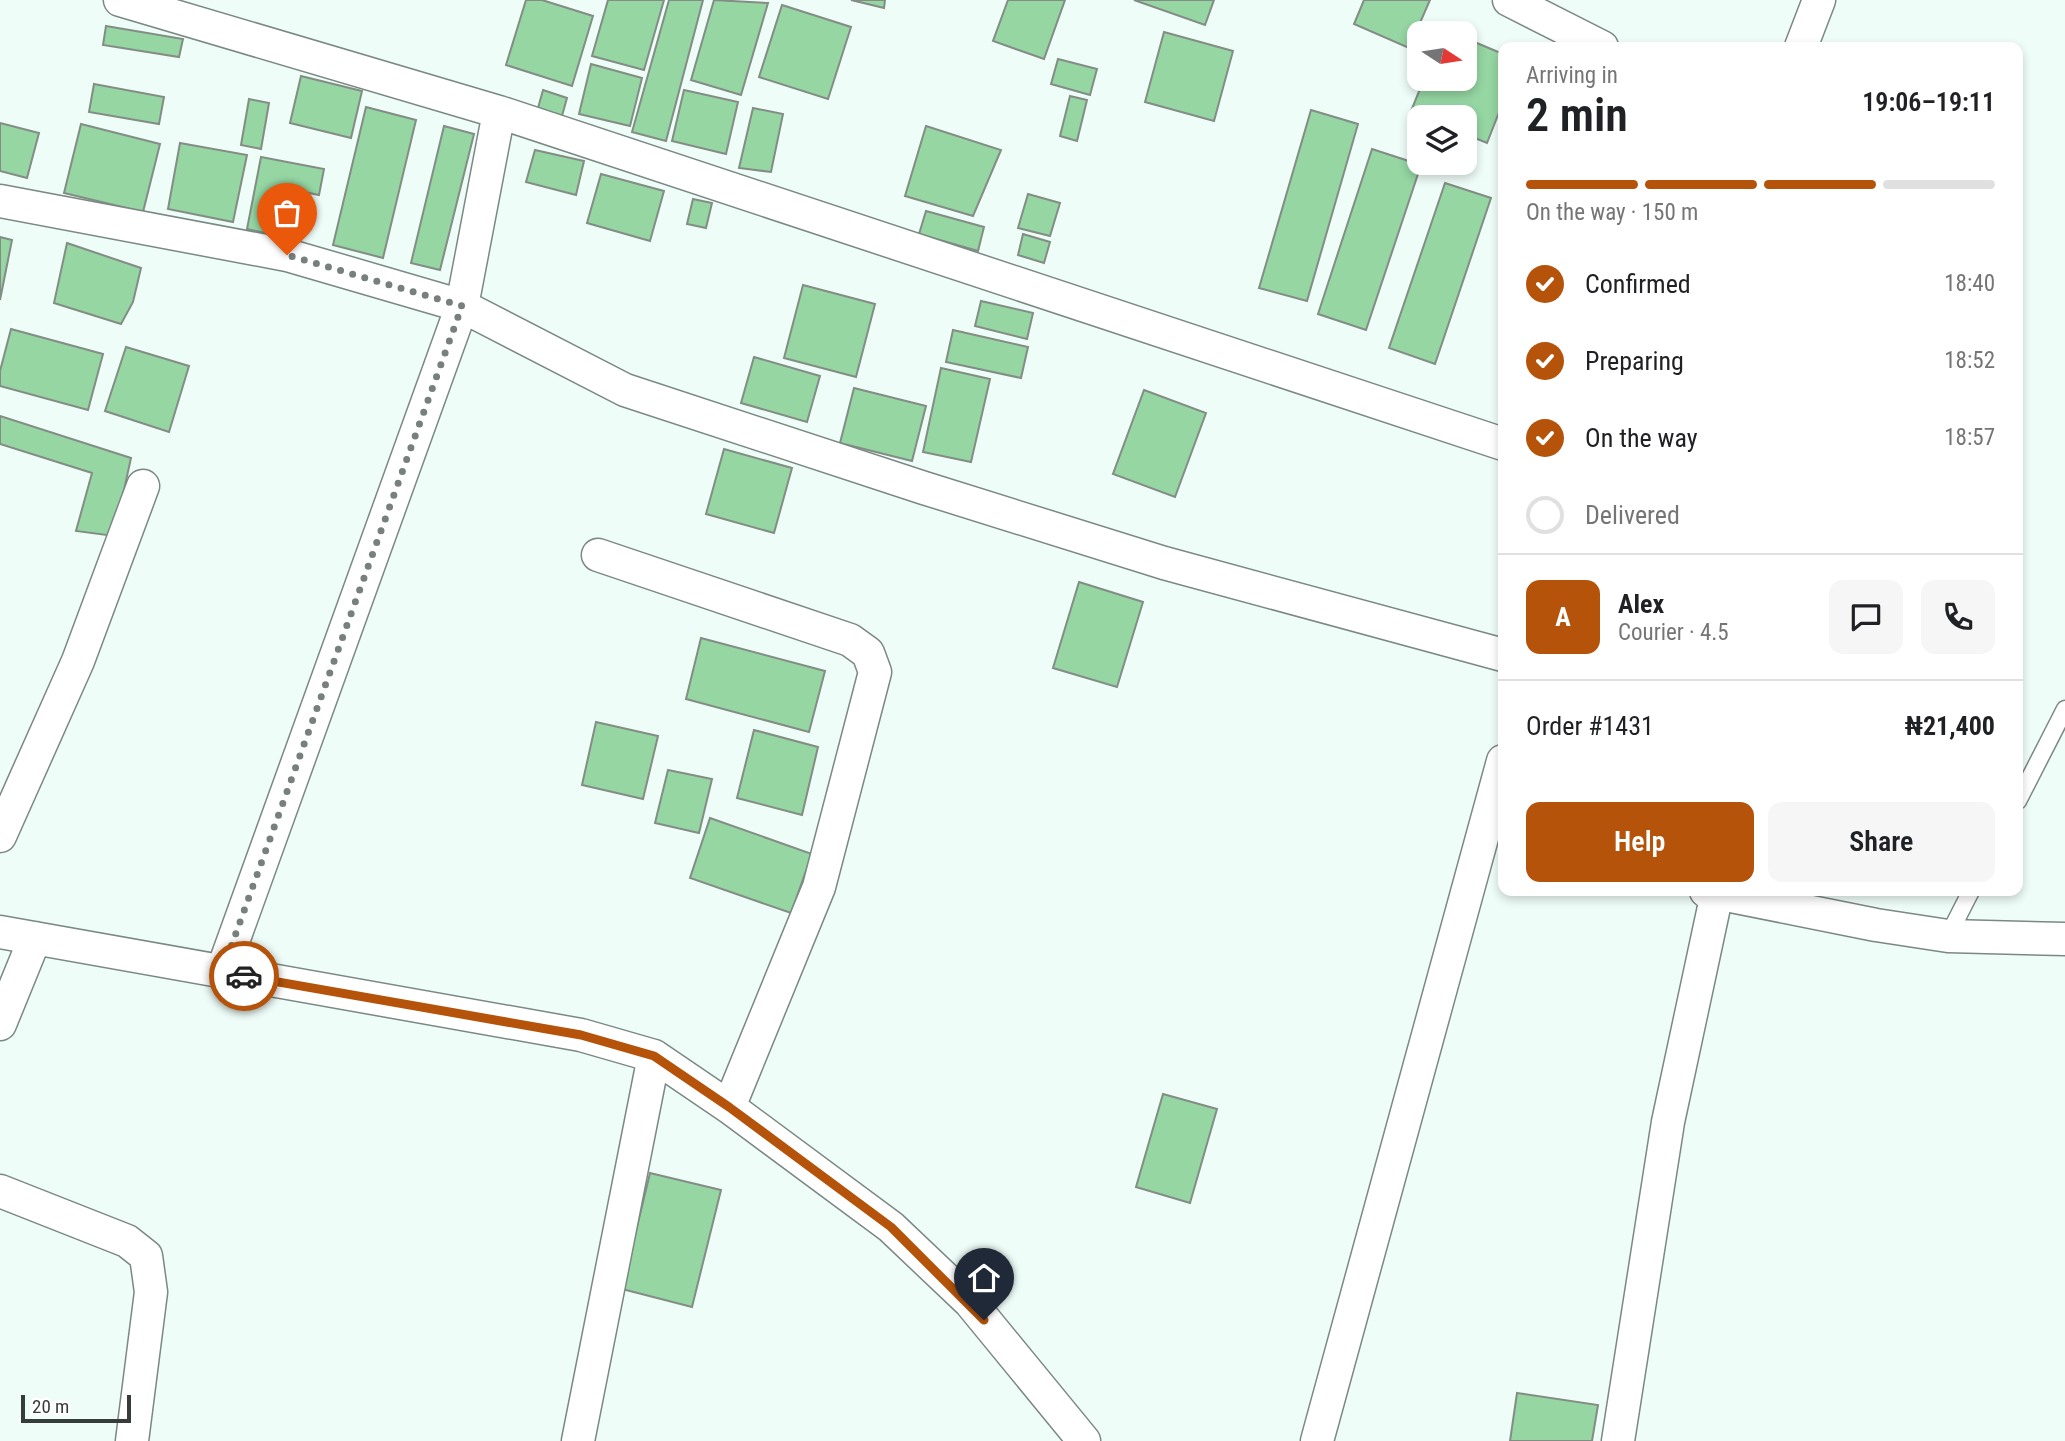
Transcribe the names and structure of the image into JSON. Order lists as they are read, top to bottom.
{
  "scale_bar": "20 m",
  "north": "right",
  "page": {
    "heading": ["2 min", "Arriving in", "19:06–19:11"],
    "panel": [
      "Alex",
      "Courier · 4.5",
      "Order #1431",
      "₦21,400"
    ],
    "bar": "On the way · 150 m",
    "list": [
      ["Confirmed", "18:40"],
      ["Preparing", "18:52"],
      ["On the way", "18:57"],
      "Delivered"
    ],
    "round": "A",
    "buttons": ["Help", "Share"],
    "scale": "20 m"
  }
}
